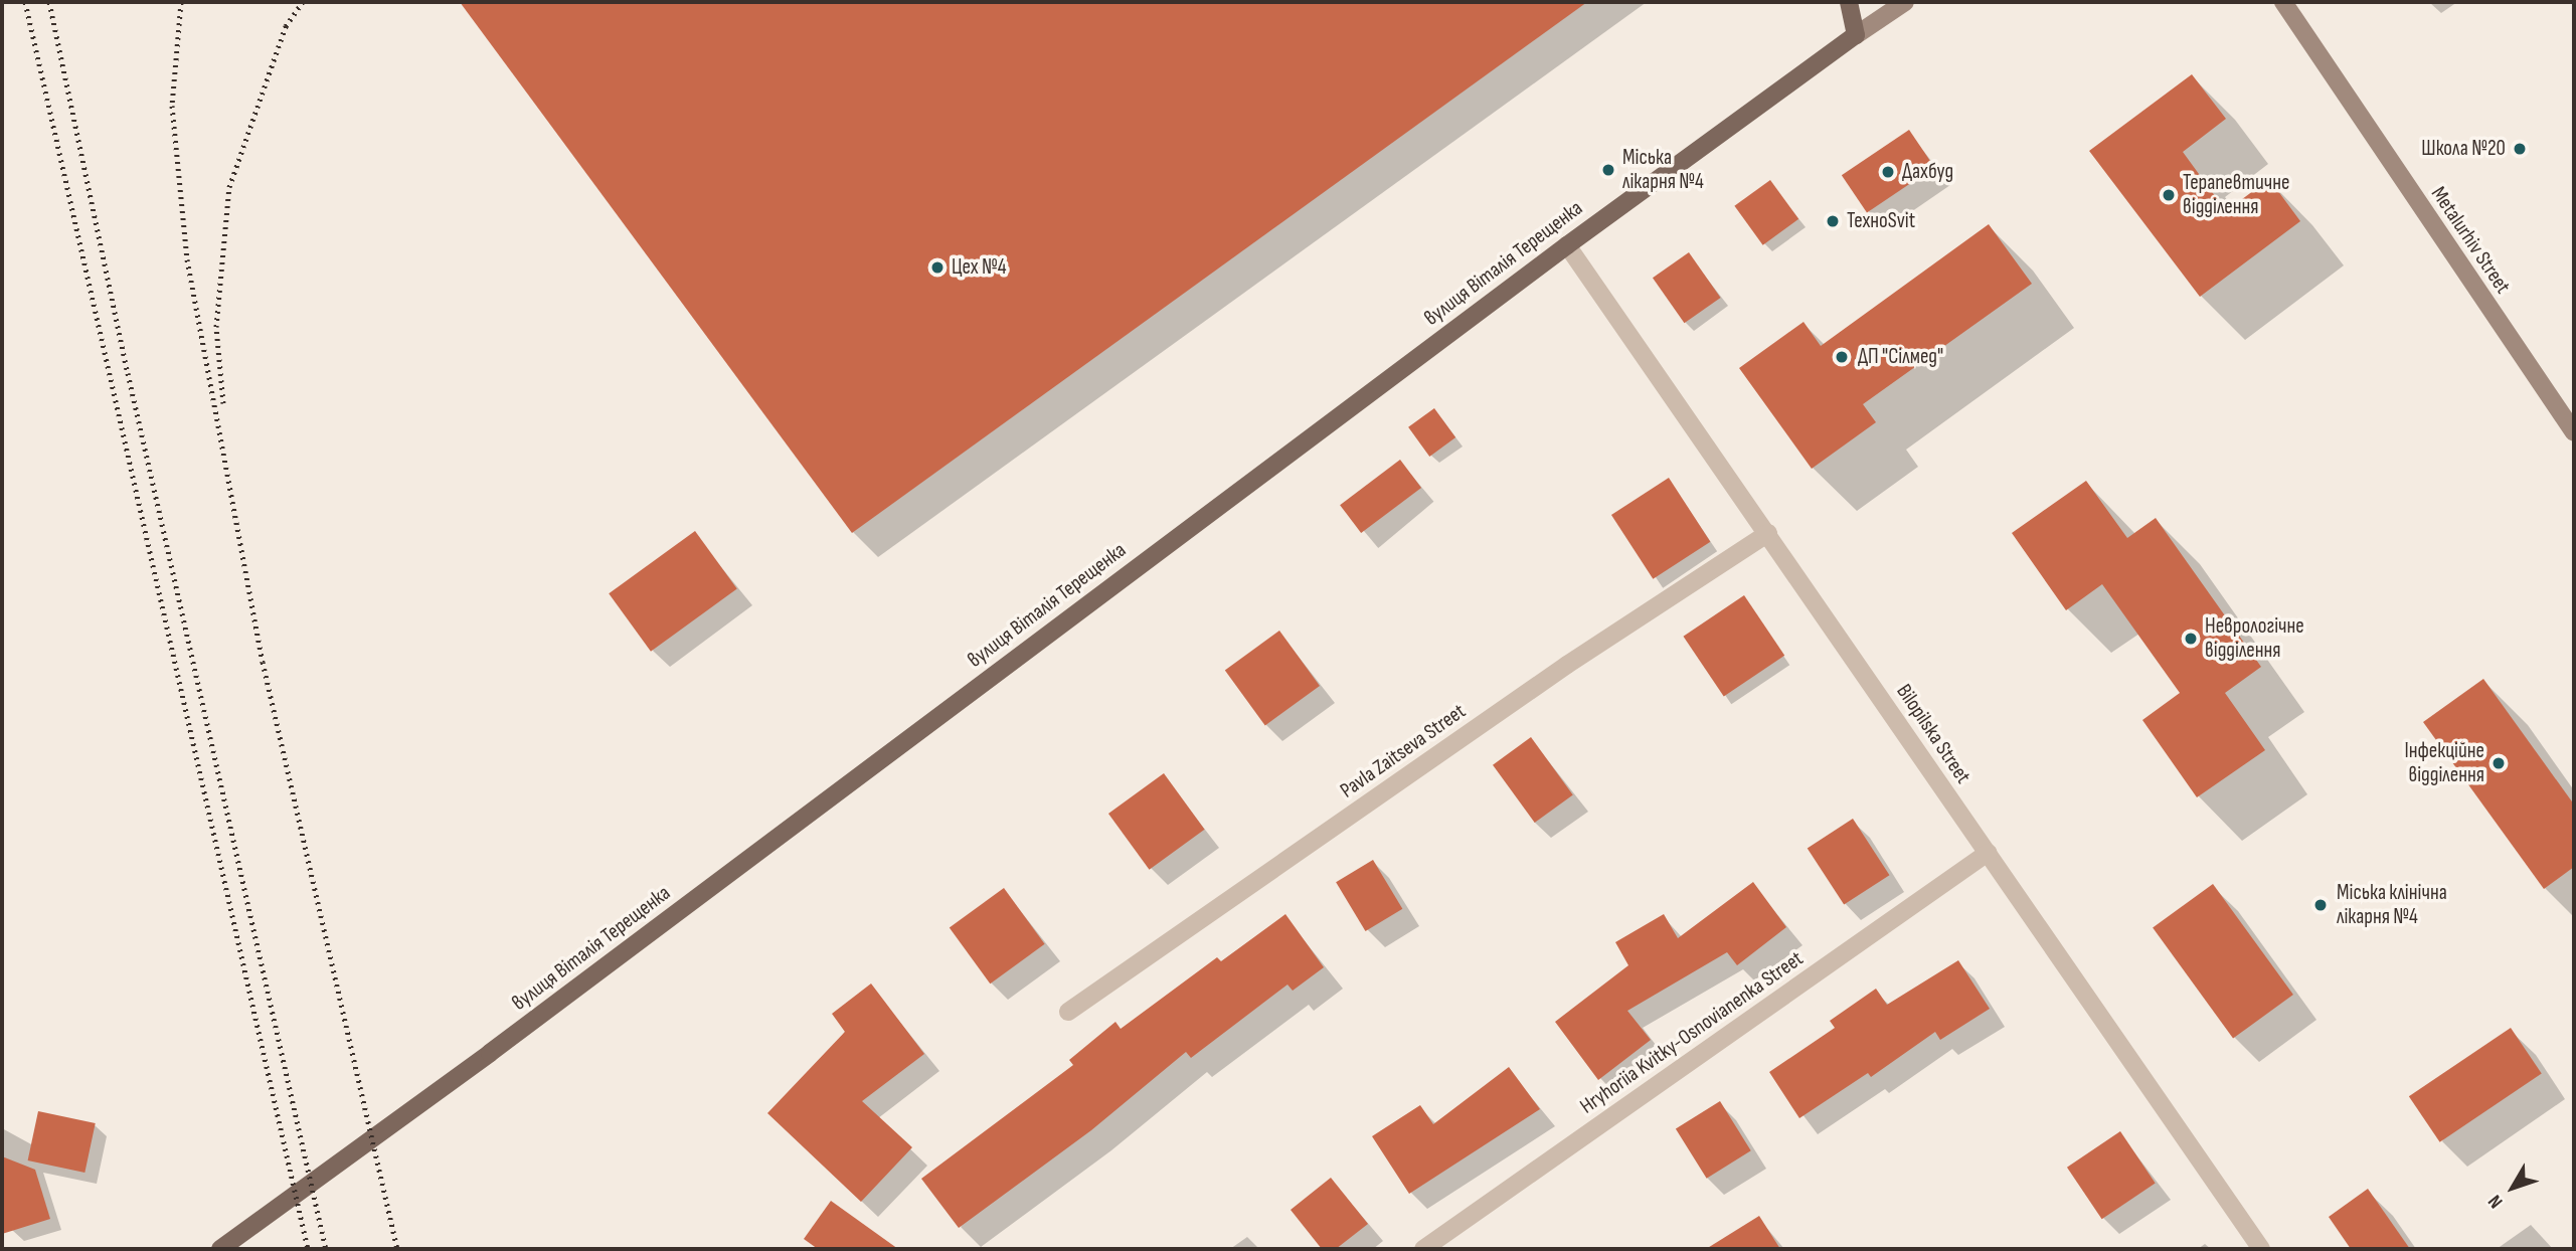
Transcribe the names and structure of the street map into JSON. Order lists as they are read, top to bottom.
{
  "streets": {
    "main road": ["Metalurhiv Street", "вулиця Віталія Терещенка"],
    "street": ["Bilopilska Street", "Pavla Zaitseva Street", "Hryhoriia Kvitky-Osnovianenka Street"]
  },
  "crossings": [
    ["вулиця Віталія Терещенка", "Bilopilska Street"],
    ["Bilopilska Street", "Pavla Zaitseva Street"],
    ["Bilopilska Street", "Hryhoriia Kvitky-Osnovianenka Street"]
  ],
  "places": [
    "Школа №20",
    "Міська лікарня №4",
    "Дахбуд",
    "Терапевтичне відділення",
    "ТехноSvit",
    "Цех №4",
    "ДП \"Сілмед\"",
    "Неврологічне відділення",
    "Інфекційне відділення",
    "Міська клінічна лікарня №4"
  ],
  "north": "bottom left"
}
